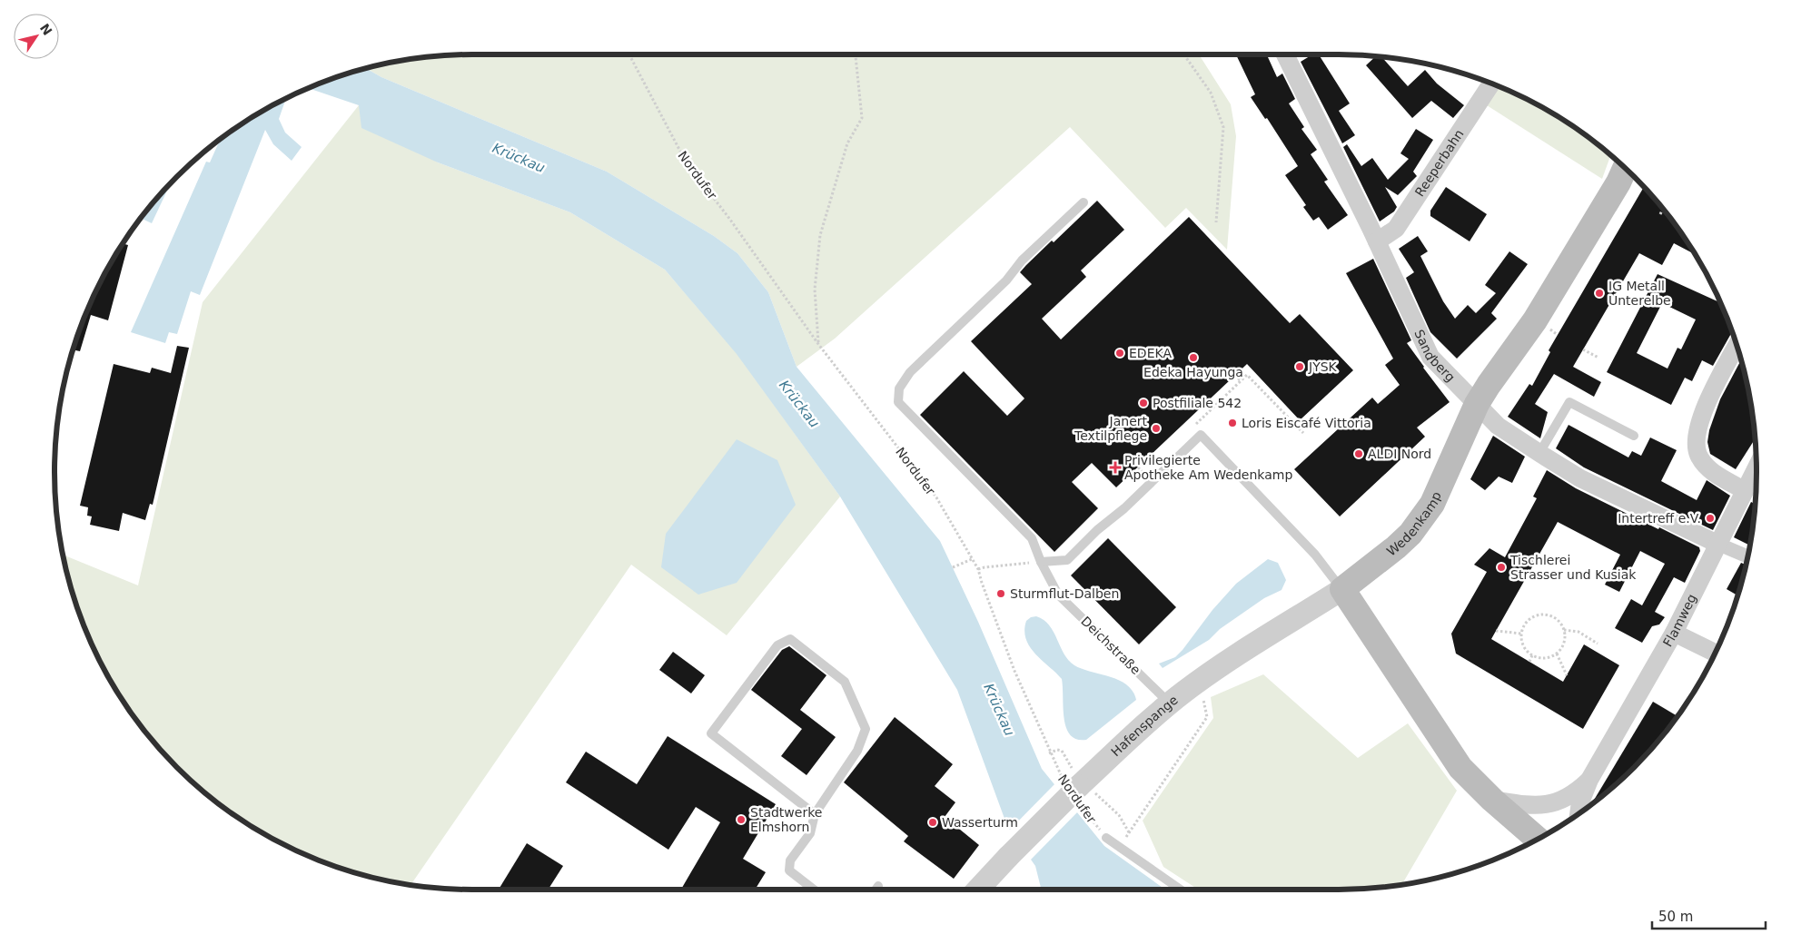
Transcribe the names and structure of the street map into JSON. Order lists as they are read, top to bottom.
{
  "streets": {
    "main road": ["Wedenkamp"],
    "street": [
      "Reeperbahn",
      "Sandberg",
      "Flamweg",
      "Hafenspange"
    ],
    "lane": ["Deichstraße"],
    "path": ["Nordufer"]
  },
  "crossings": [
    ["Reeperbahn", "Sandberg"],
    ["Nordufer", "Hafenspange"],
    ["Sandberg", "Wedenkamp"],
    ["Sandberg", "Flamweg"],
    ["Wedenkamp", "Hafenspange"],
    ["Deichstraße", "Hafenspange"]
  ],
  "water": ["Krückau"],
  "places": {
    "other": [
      "IG Metall Unterelbe",
      "EDEKA",
      "Edeka Hayunga",
      "JYSK",
      "Postfiliale 542",
      "Loris Eiscafé Vittoria",
      "Janert Textilpflege",
      "ALDI Nord",
      "Intertreff e.V.",
      "Tischlerei Strasser und Kusiak",
      "Sturmflut-Dalben",
      "Stadtwerke Elmshorn",
      "Wasserturm"
    ],
    "health": ["Privilegierte Apotheke Am Wedenkamp"]
  },
  "scale_bar": "50 m",
  "north": "top right"
}
